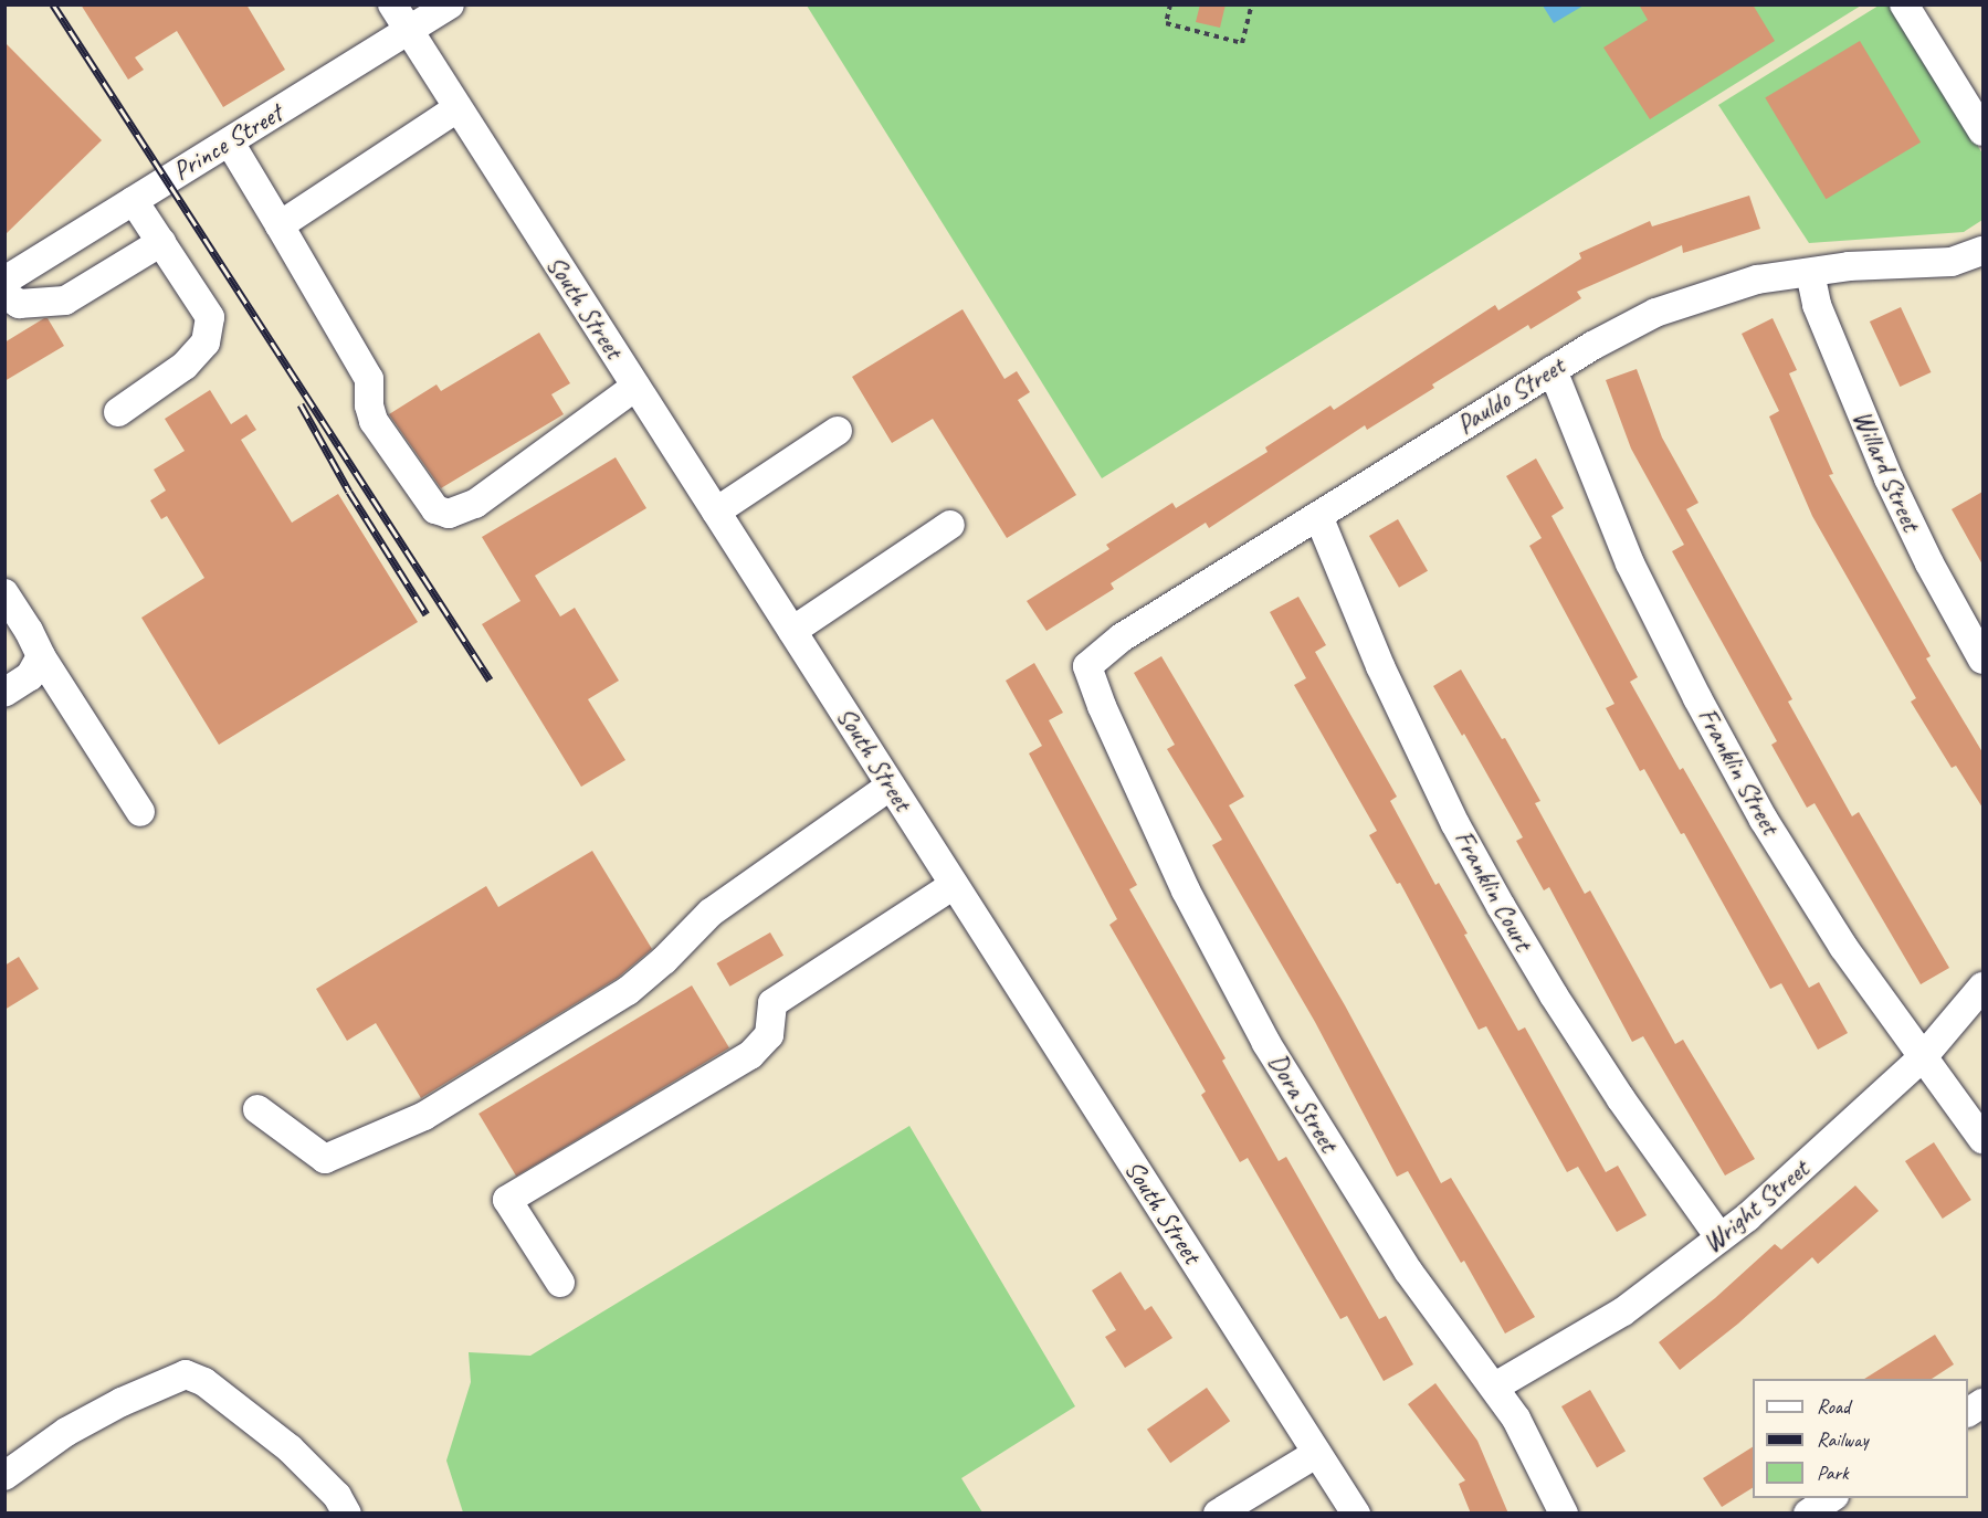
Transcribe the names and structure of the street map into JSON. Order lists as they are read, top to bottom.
{
  "streets": {
    "street": [
      "Prince Street",
      "South Street",
      "Pauldo Street",
      "Willard Street",
      "Franklin Street",
      "Franklin Court",
      "Dora Street",
      "Wright Street"
    ]
  },
  "crossings": [
    ["Prince Street", "South Street"],
    ["Pauldo Street", "Willard Street"],
    ["Pauldo Street", "Franklin Street"],
    ["Pauldo Street", "Franklin Court"],
    ["Pauldo Street", "Dora Street"],
    ["Franklin Street", "Wright Street"],
    ["Franklin Court", "Wright Street"],
    ["Dora Street", "Wright Street"]
  ],
  "legend": ["Road", "Railway", "Park"]
}
